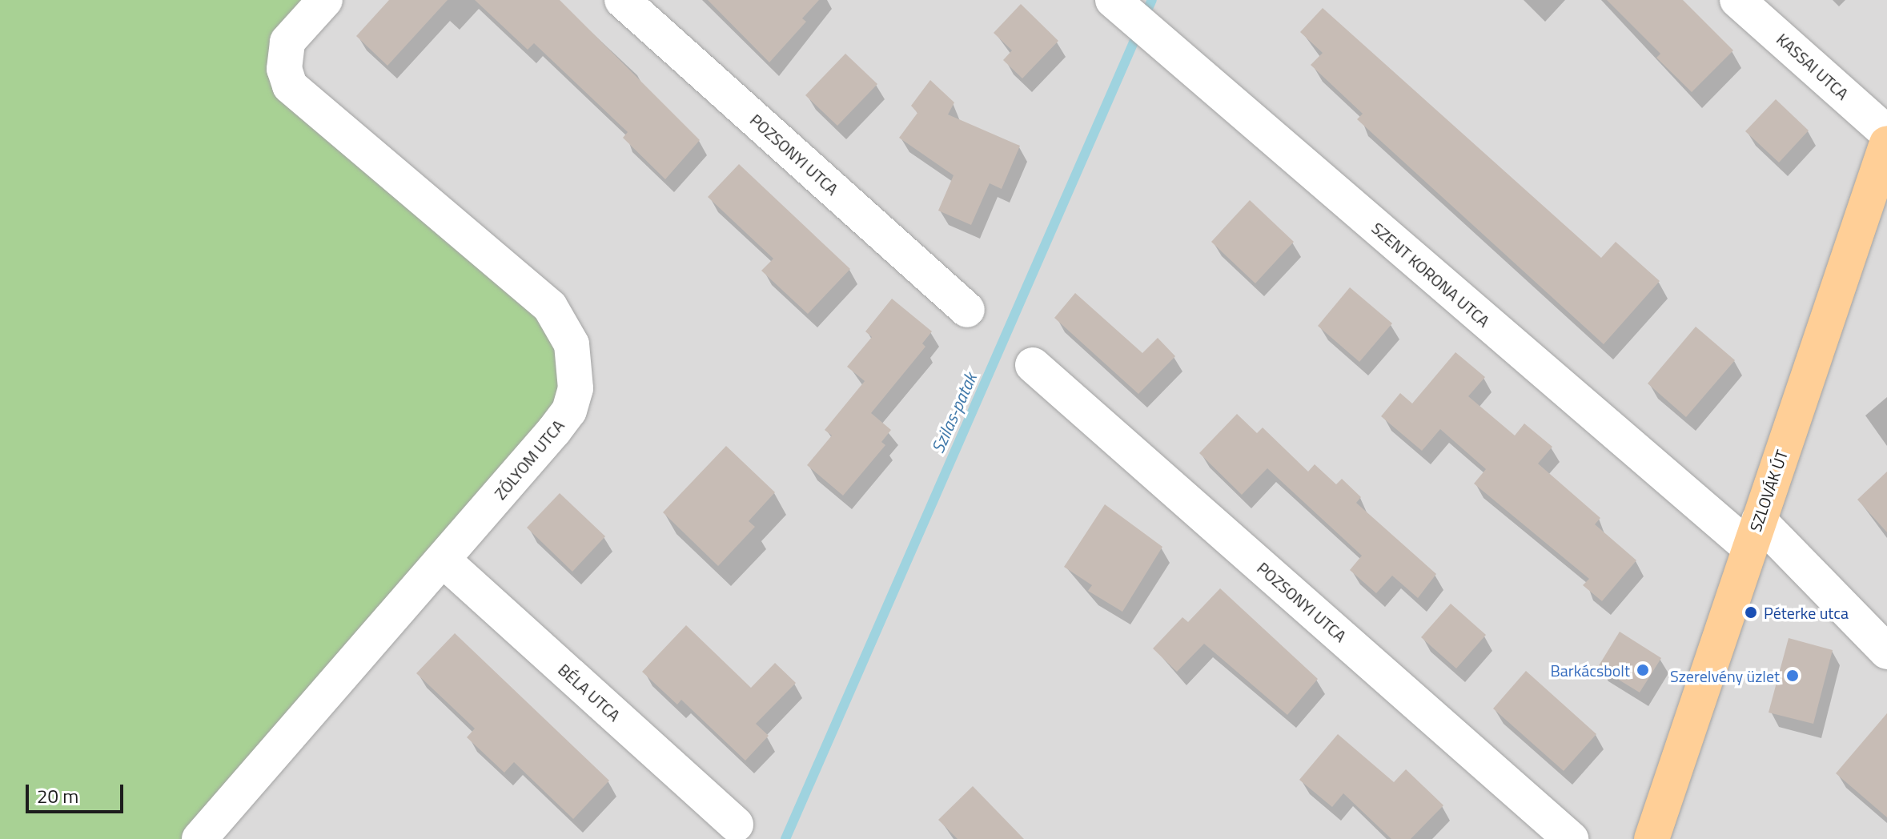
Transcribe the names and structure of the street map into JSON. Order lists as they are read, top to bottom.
{
  "streets": {
    "main road": ["SZLOVÁK ÚT"],
    "street": [
      "KASSAI UTCA",
      "POZSONYI UTCA",
      "SZENT KORONA UTCA",
      "ZÓLYOM UTCA",
      "BÉLA UTCA"
    ]
  },
  "crossings": [
    ["SZENT KORONA UTCA", "SZLOVÁK ÚT"],
    ["ZÓLYOM UTCA", "BÉLA UTCA"]
  ],
  "water": ["Szilas-patak"],
  "places": ["Péterke utca", "Barkácsbolt", "Szerelvény üzlet"],
  "scale_bar": "20 m"
}
